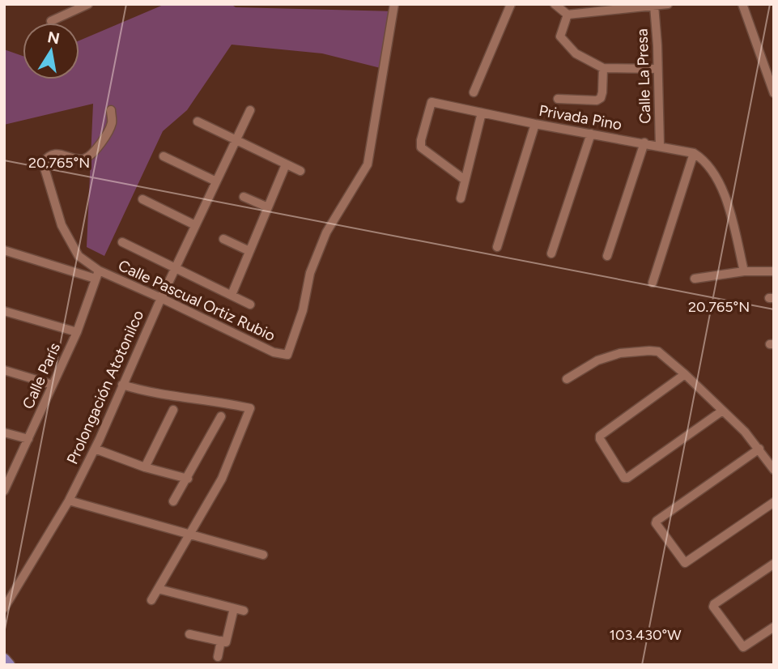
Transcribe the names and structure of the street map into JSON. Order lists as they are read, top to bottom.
{
  "streets": {
    "street": [
      "Calle La Presa",
      "Privada Pino",
      "Calle Pascual Ortiz Rubio",
      "Calle París",
      "Prolongación Atotonilco"
    ]
  },
  "crossings": [
    ["Calle La Presa", "Privada Pino"],
    ["Calle Pascual Ortiz Rubio", "Calle París"],
    ["Calle Pascual Ortiz Rubio", "Prolongación Atotonilco"]
  ],
  "north": "top",
  "coordinates": ["20.765°N", "103.430°W"]
}
